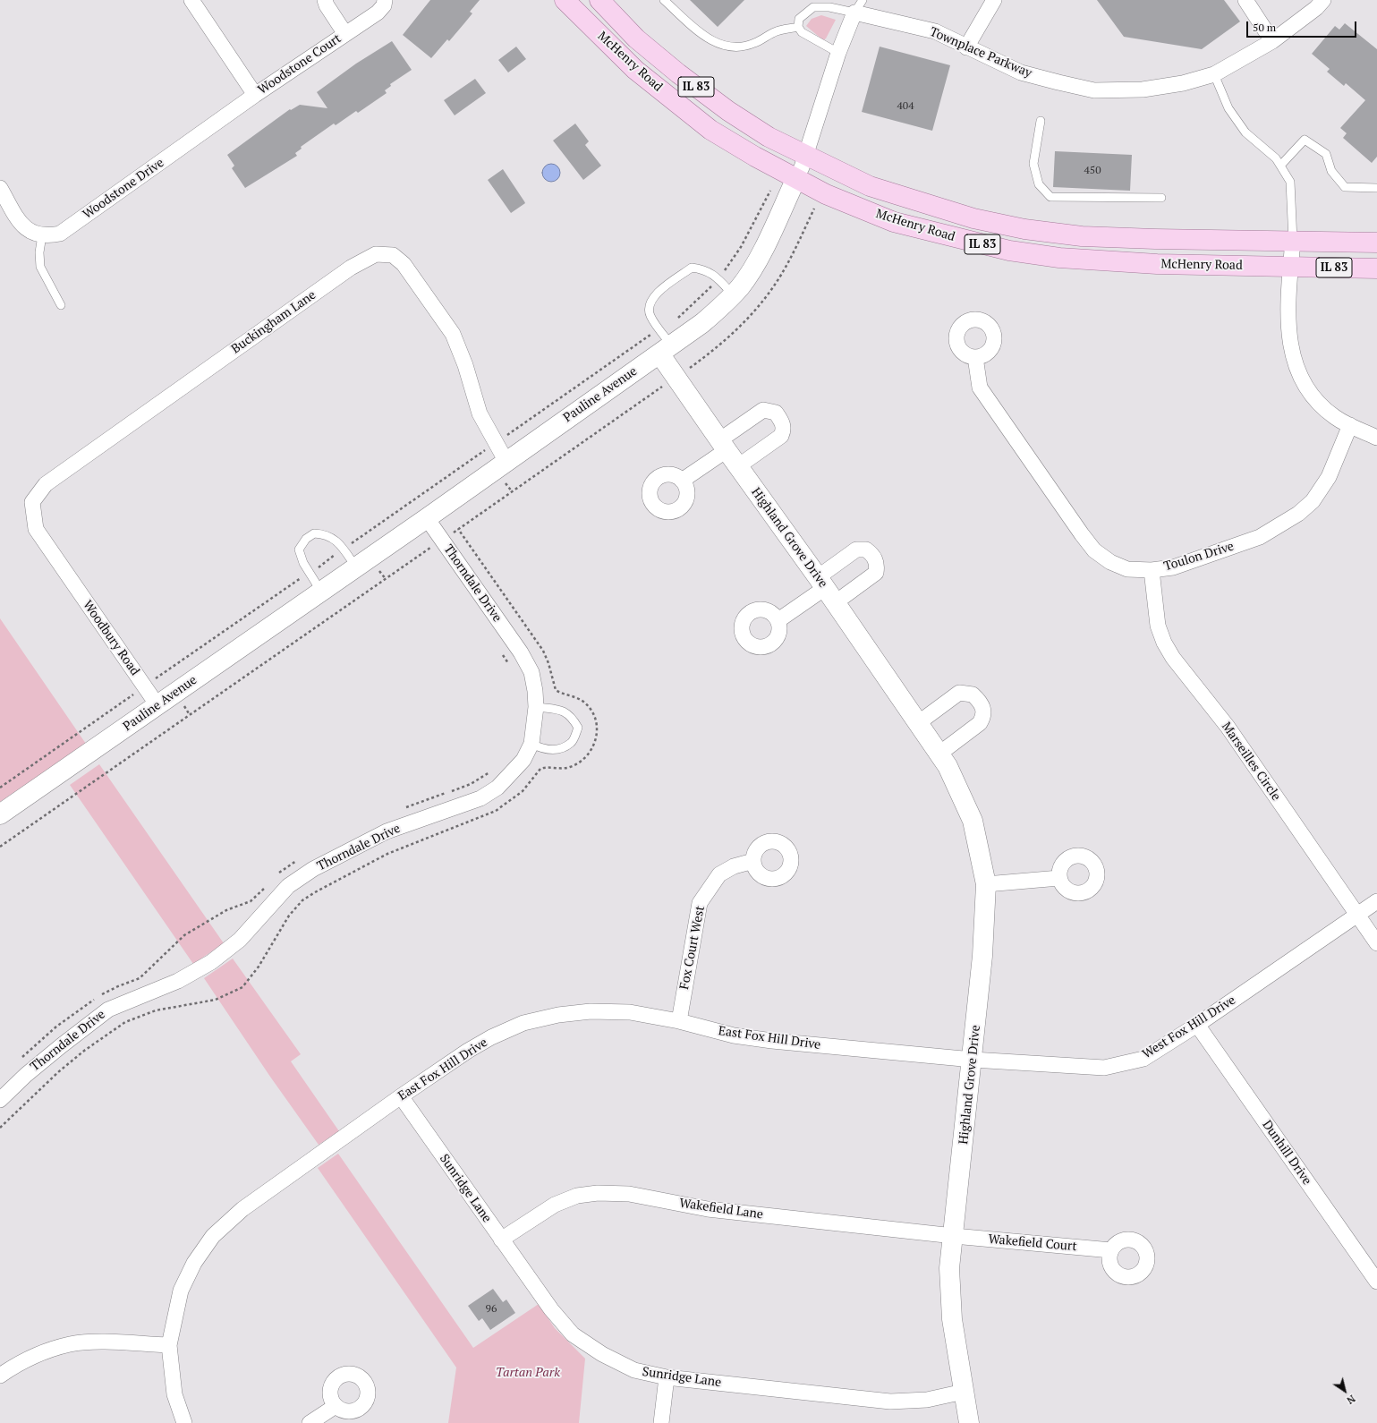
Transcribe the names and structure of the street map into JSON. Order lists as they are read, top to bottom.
{
  "streets": {
    "main road": ["McHenry Road", "IL 83"],
    "street": [
      "Townplace Parkway",
      "Woodstone Court",
      "Woodstone Drive",
      "Buckingham Lane",
      "Pauline Avenue",
      "Highland Grove Drive",
      "Toulon Drive",
      "Thorndale Drive",
      "Woodbury Road",
      "Marseilles Circle",
      "Fox Court West",
      "West Fox Hill Drive",
      "East Fox Hill Drive",
      "Dunhill Drive",
      "Sunridge Lane",
      "Wakefield Lane",
      "Wakefield Court"
    ]
  },
  "crossings": [
    ["McHenry Road", "Pauline Avenue"],
    ["Woodstone Court", "Woodstone Drive"],
    ["Buckingham Lane", "Pauline Avenue"],
    ["Buckingham Lane", "Woodbury Road"],
    ["Pauline Avenue", "Highland Grove Drive"],
    ["Pauline Avenue", "Thorndale Drive"],
    ["Pauline Avenue", "Woodbury Road"],
    ["Highland Grove Drive", "West Fox Hill Drive"],
    ["Highland Grove Drive", "East Fox Hill Drive"],
    ["Highland Grove Drive", "Sunridge Lane"],
    ["Highland Grove Drive", "Wakefield Lane"],
    ["Highland Grove Drive", "Wakefield Court"],
    ["Toulon Drive", "Marseilles Circle"],
    ["Marseilles Circle", "West Fox Hill Drive"],
    ["Fox Court West", "East Fox Hill Drive"],
    ["West Fox Hill Drive", "East Fox Hill Drive"],
    ["West Fox Hill Drive", "Dunhill Drive"],
    ["East Fox Hill Drive", "Sunridge Lane"],
    ["Sunridge Lane", "Wakefield Lane"],
    ["Wakefield Lane", "Wakefield Court"]
  ],
  "parks": ["Tartan Park"],
  "house_numbers": ["404", "450", "96"],
  "scale_bar": "50 m",
  "north": "bottom right"
}
